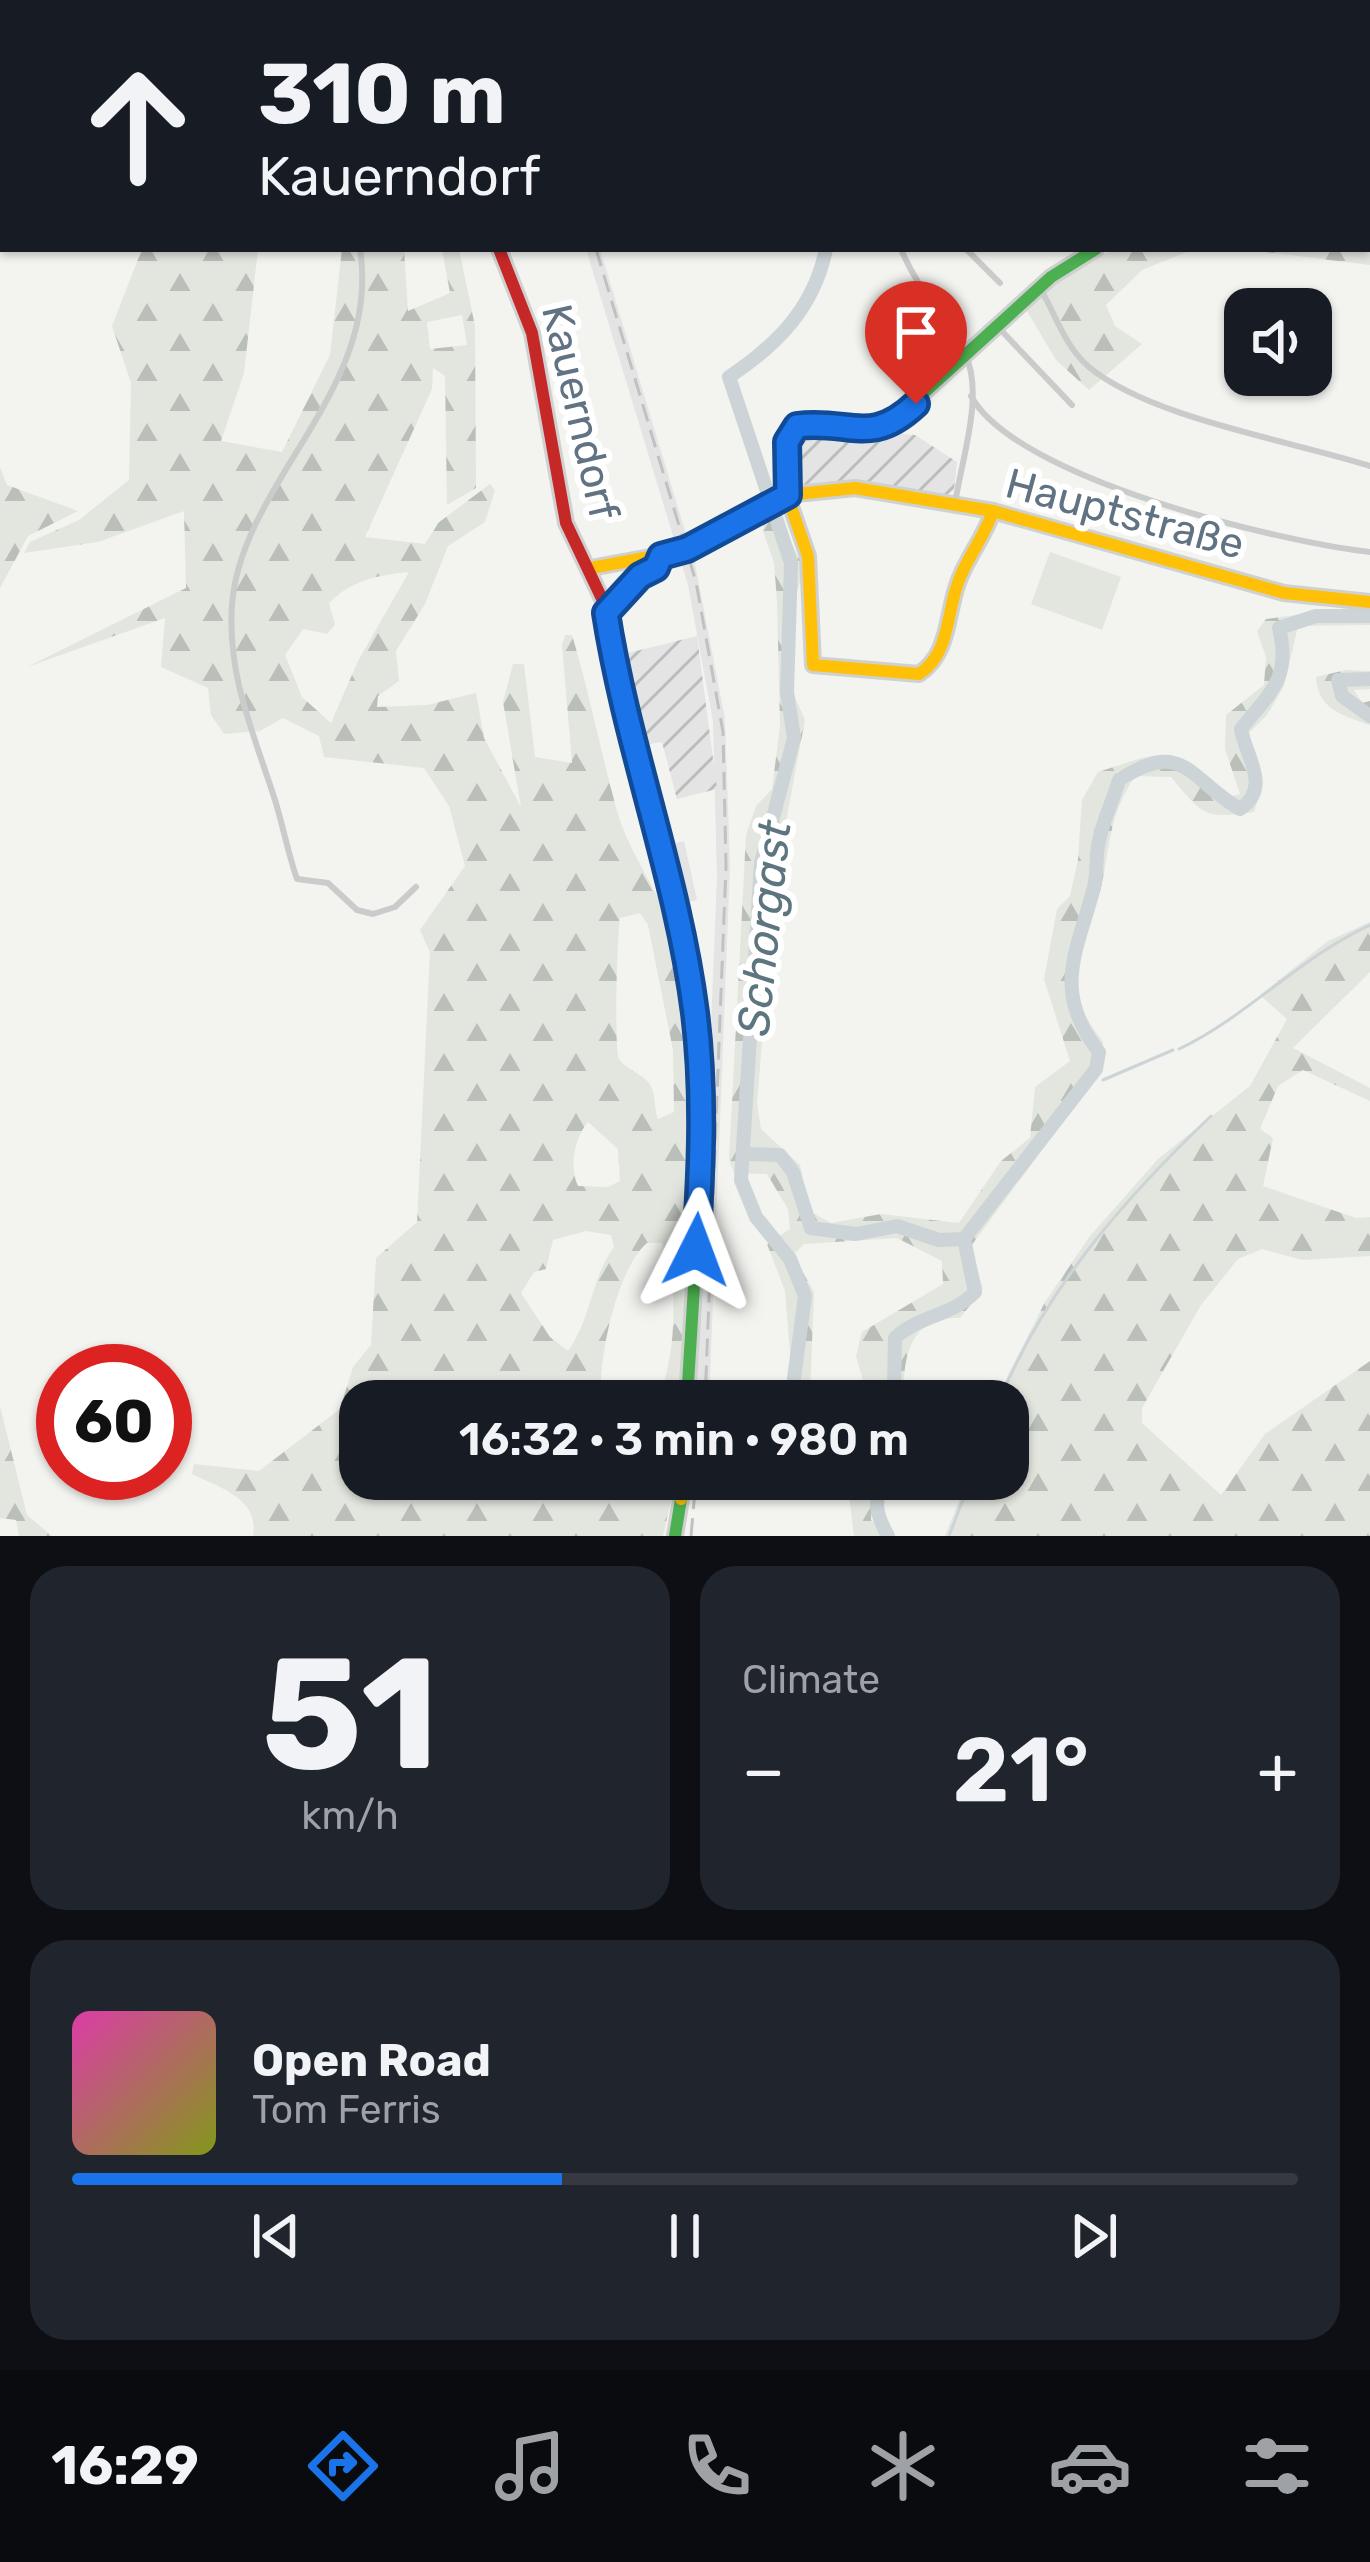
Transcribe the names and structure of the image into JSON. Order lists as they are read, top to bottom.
{
  "streets": {
    "main road": ["Kauerndorf", "Hauptstraße"]
  },
  "crossings": [
    ["Kauerndorf", "Hauptstraße"]
  ],
  "water": ["Schorgast"],
  "page": {
    "turn": ["310 m", "Kauerndorf"],
    "limit": "60",
    "trip": "16:32 · 3 min · 980 m",
    "tile": [
      ["51", "km/h"],
      "Climate"
    ],
    "heat": ["−", "21°", "+"],
    "song": ["Open Road", "Tom Ferris"],
    "tabs": "16:29"
  }
}
